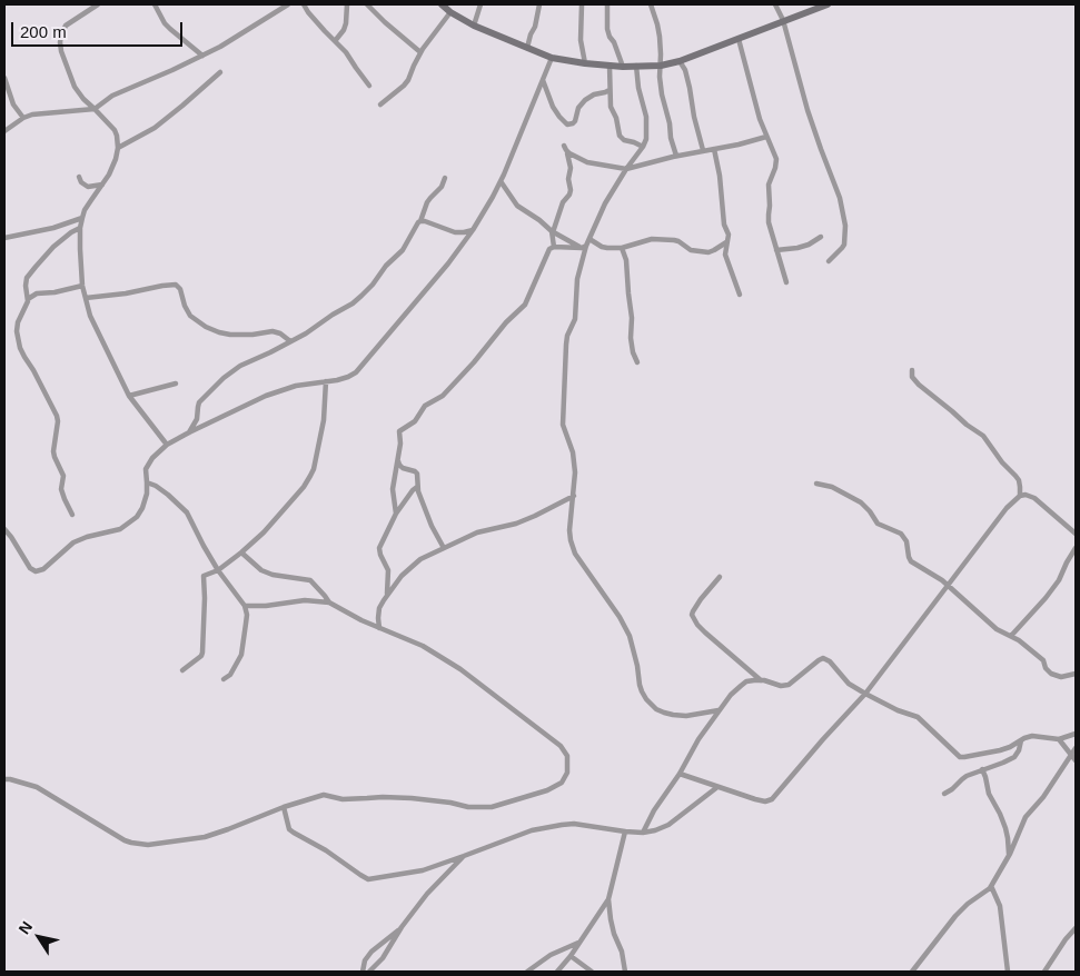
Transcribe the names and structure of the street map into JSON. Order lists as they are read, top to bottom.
{
  "scale_bar": "200 m",
  "north": "top left"
}
